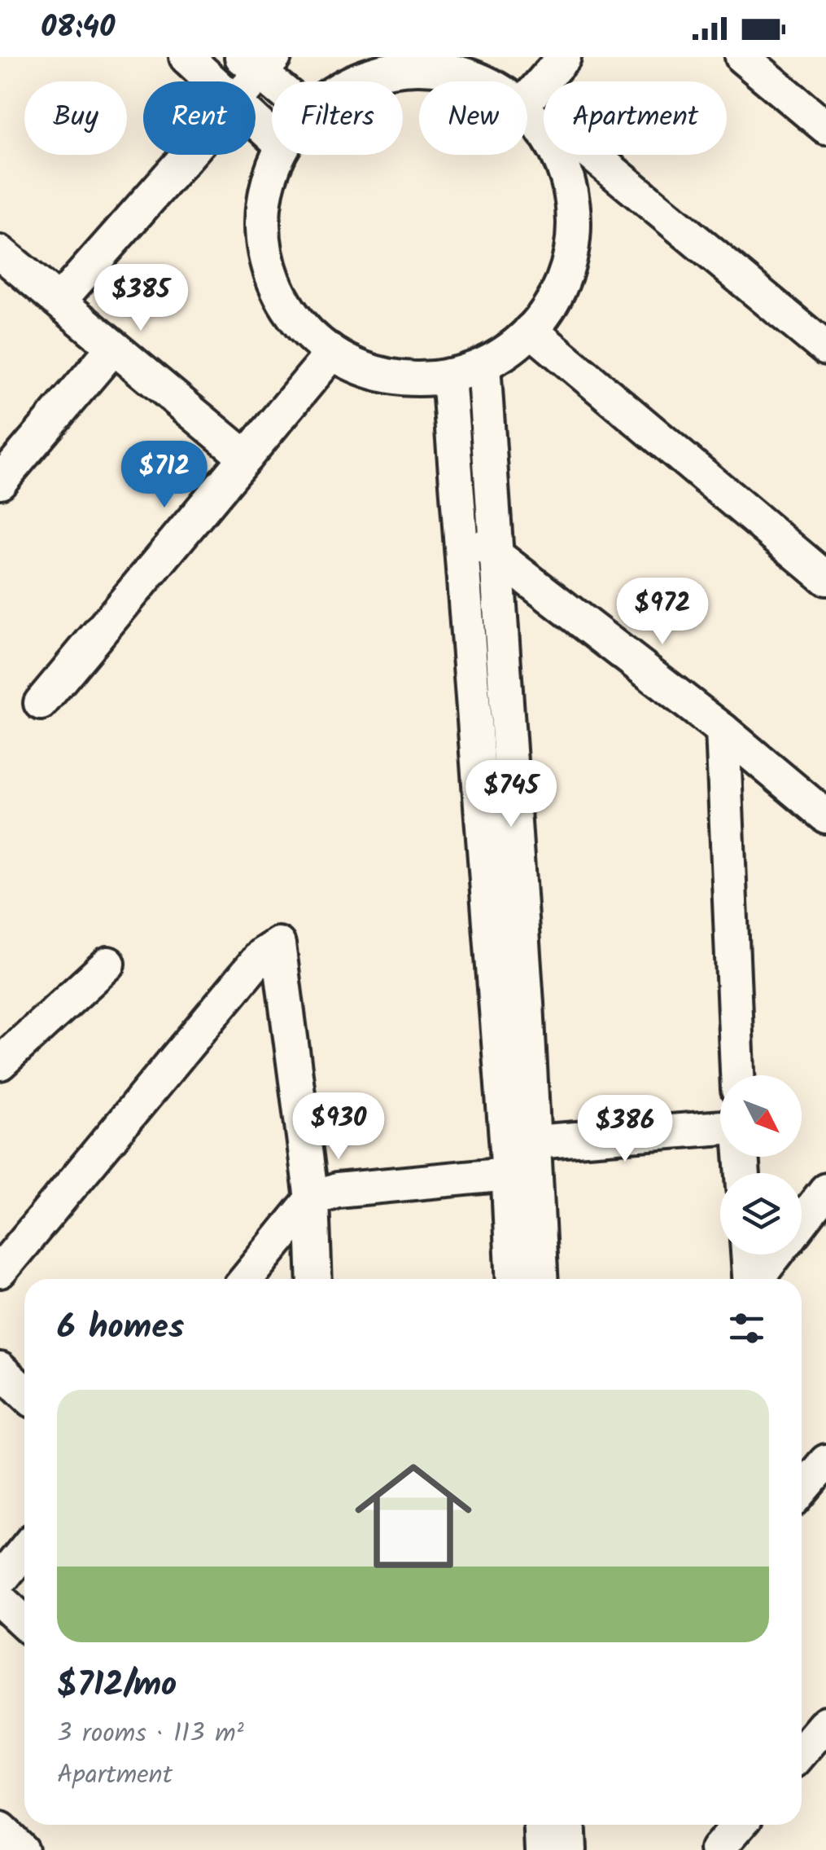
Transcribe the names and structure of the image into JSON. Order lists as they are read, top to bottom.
{
  "north": "bottom right",
  "page": {
    "status": "08:40",
    "chip": [
      "Buy",
      "Rent",
      "Filters",
      "New",
      "Apartment"
    ],
    "price": [
      "$385",
      "$712",
      "$972",
      "$745",
      "$930",
      "$386"
    ],
    "heading": "6 homes",
    "list": [
      {
        "name": "$712/mo",
        "note": "3 rooms · 113 m² · Apartment"
      }
    ]
  }
}
